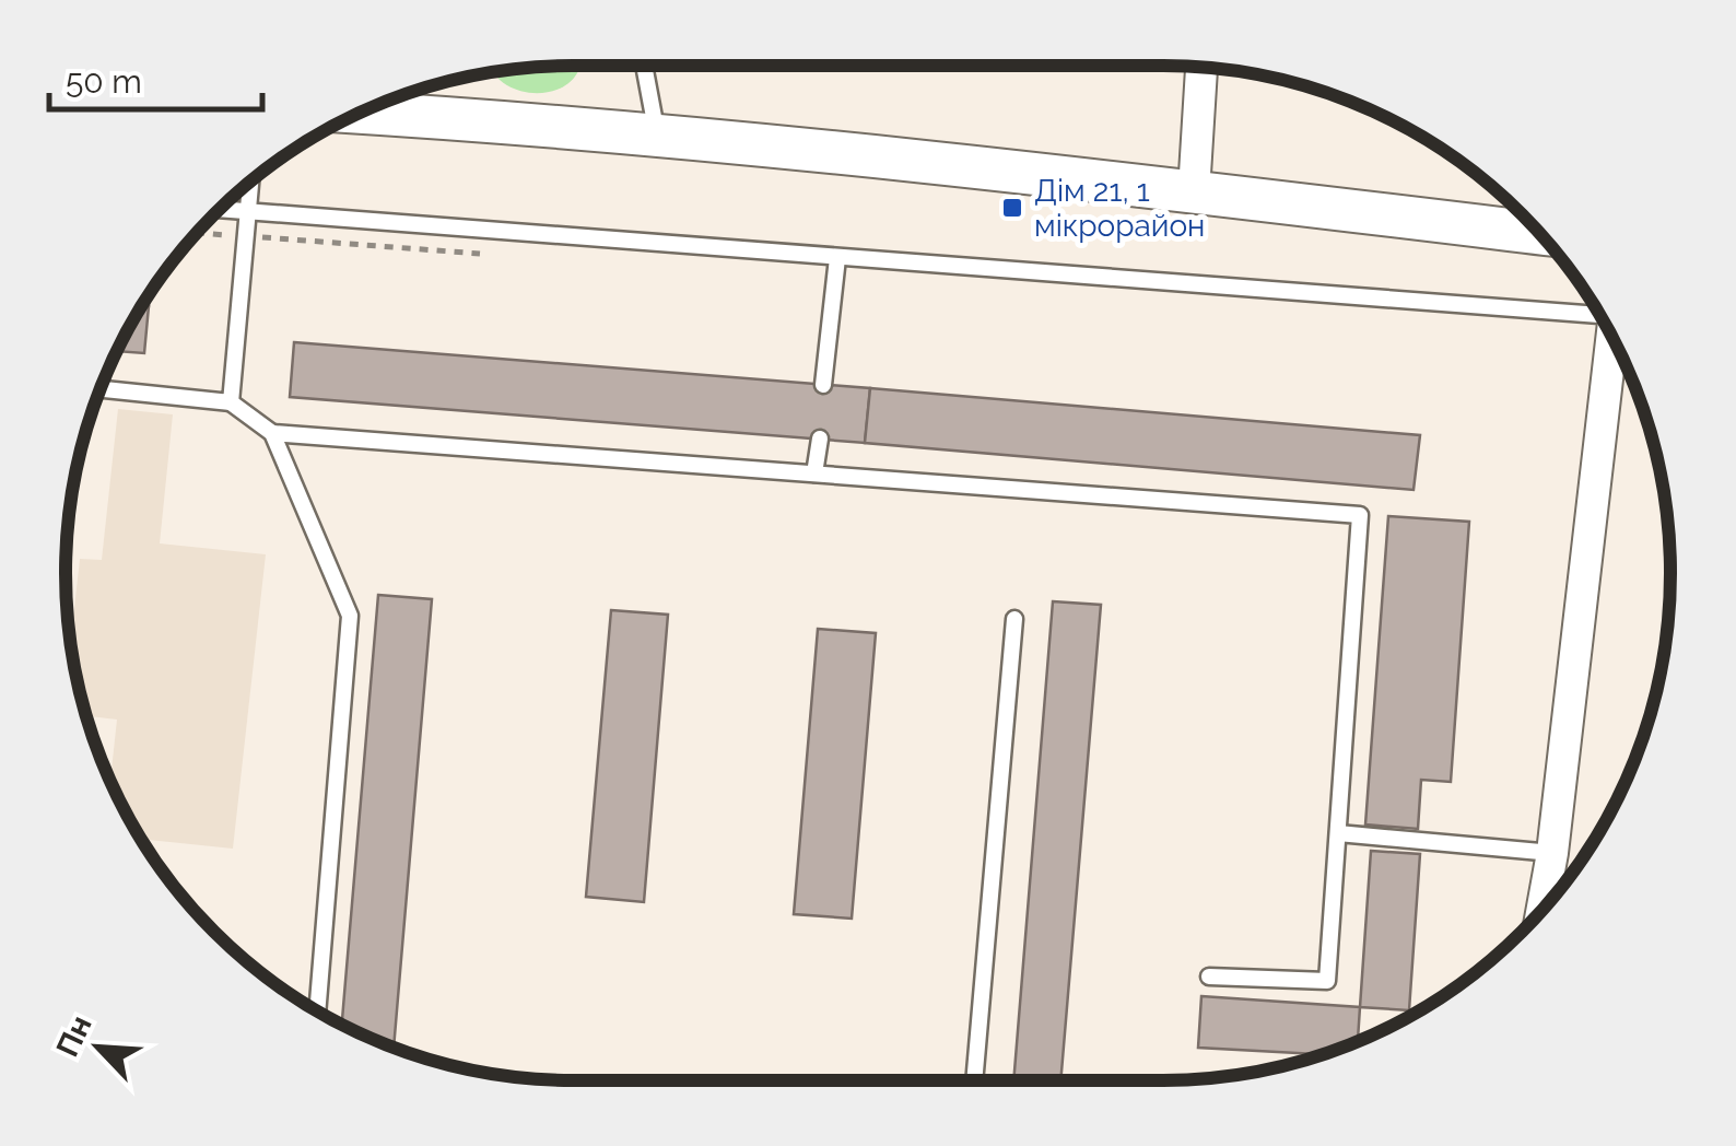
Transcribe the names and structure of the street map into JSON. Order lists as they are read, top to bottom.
{
  "places": {
    "transit": ["Дім 21, 1 мікрорайон"]
  },
  "scale_bar": "50 m",
  "north": "top left"
}
